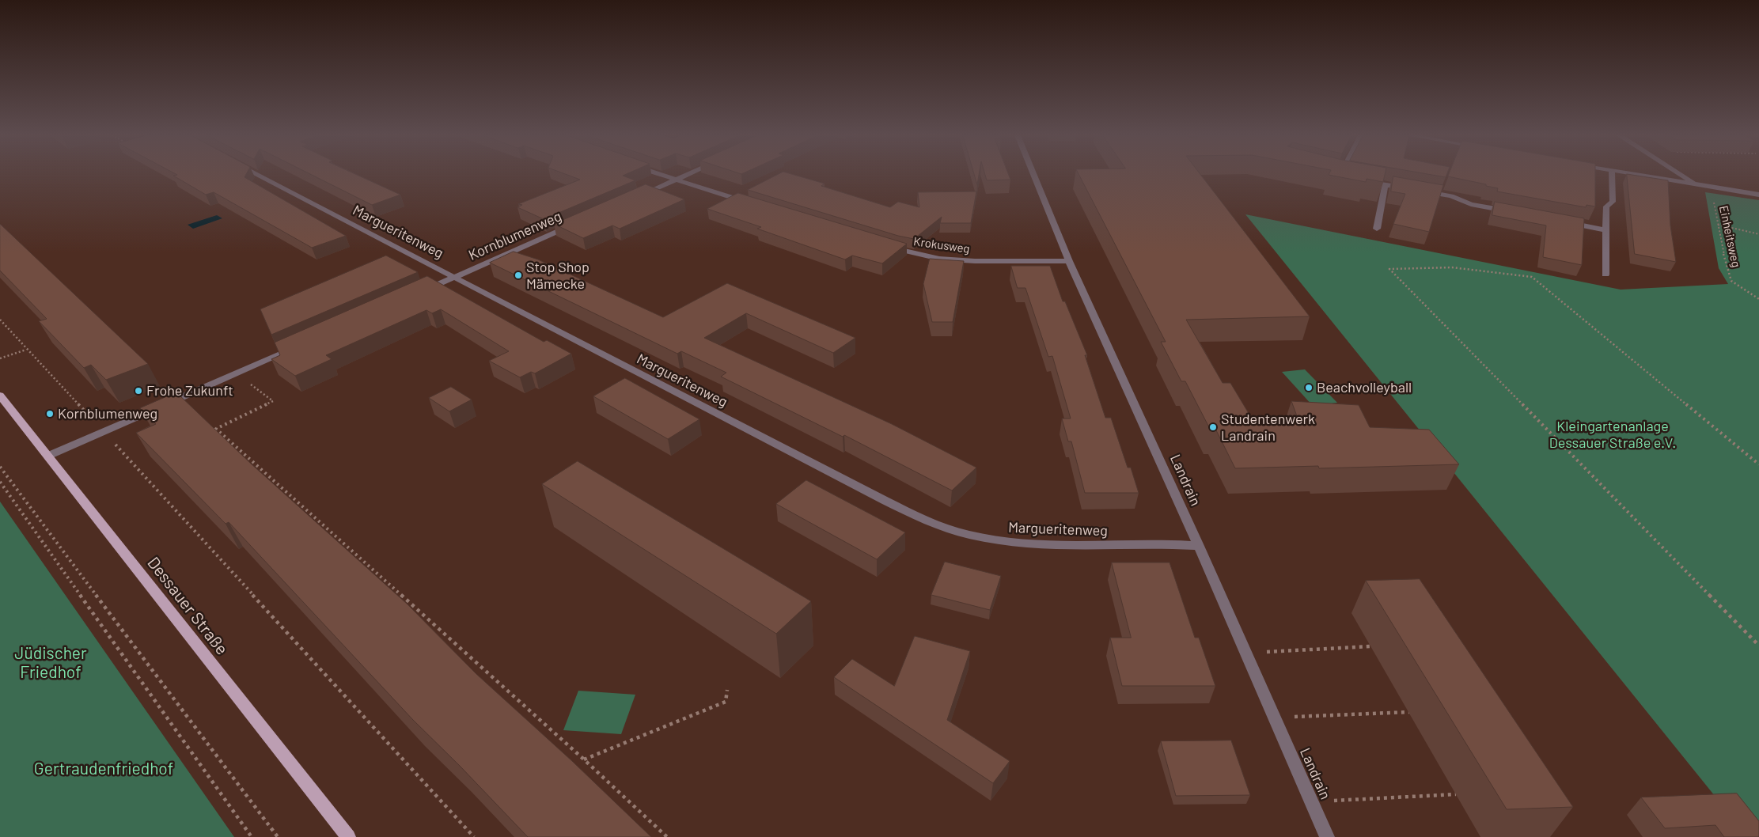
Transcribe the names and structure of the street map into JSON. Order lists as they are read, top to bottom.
{
  "streets": {
    "main road": ["Dessauer Straße"],
    "street": [
      "Margueritenweg",
      "Kornblumenweg",
      "Krokusweg",
      "Landrain"
    ],
    "path": ["Einheitsweg"]
  },
  "crossings": [
    ["Margueritenweg", "Kornblumenweg"],
    ["Margueritenweg", "Landrain"],
    ["Krokusweg", "Landrain"]
  ],
  "parks": ["Kleingartenanlage Dessauer Straße e.V.", "Jüdischer Friedhof", "Gertraudenfriedhof"],
  "places": [
    "Stop Shop Mämecke",
    "Beachvolleyball",
    "Frohe Zukunft",
    "Kornblumenweg",
    "Studentenwerk Landrain"
  ]
}
